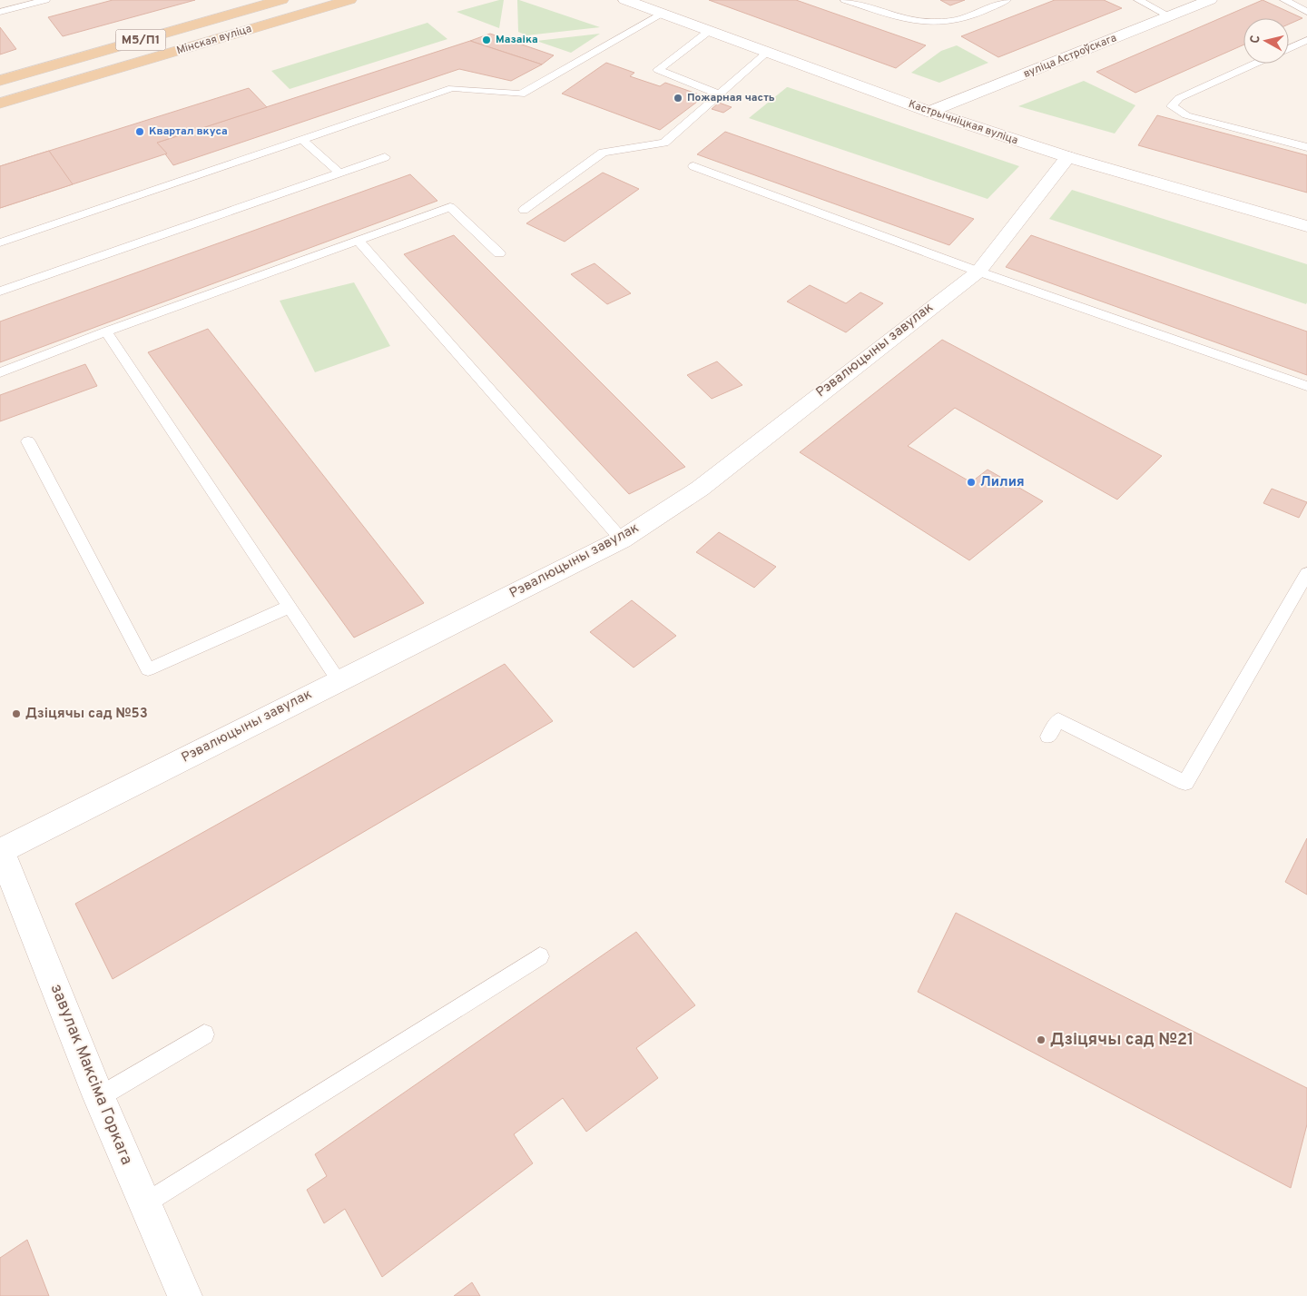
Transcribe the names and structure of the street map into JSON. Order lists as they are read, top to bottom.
{
  "streets": {
    "main road": ["М5/П1", "Мінская вуліца"],
    "street": [
      "вуліца Астроўскага",
      "Кастрычніцкая вуліца",
      "Рэвалюцыны завулак",
      "завулак Максіма Горкага"
    ]
  },
  "crossings": [
    ["вуліца Астроўскага", "Кастрычніцкая вуліца"],
    ["Кастрычніцкая вуліца", "Рэвалюцыны завулак"],
    ["Рэвалюцыны завулак", "завулак Максіма Горкага"]
  ],
  "places": [
    "Мазаіка",
    "Пожарная часть",
    "Квартал вкуса",
    "Лилия",
    "Дзіцячы сад №53",
    "Дзіцячы сад №21"
  ],
  "north": "left"
}
